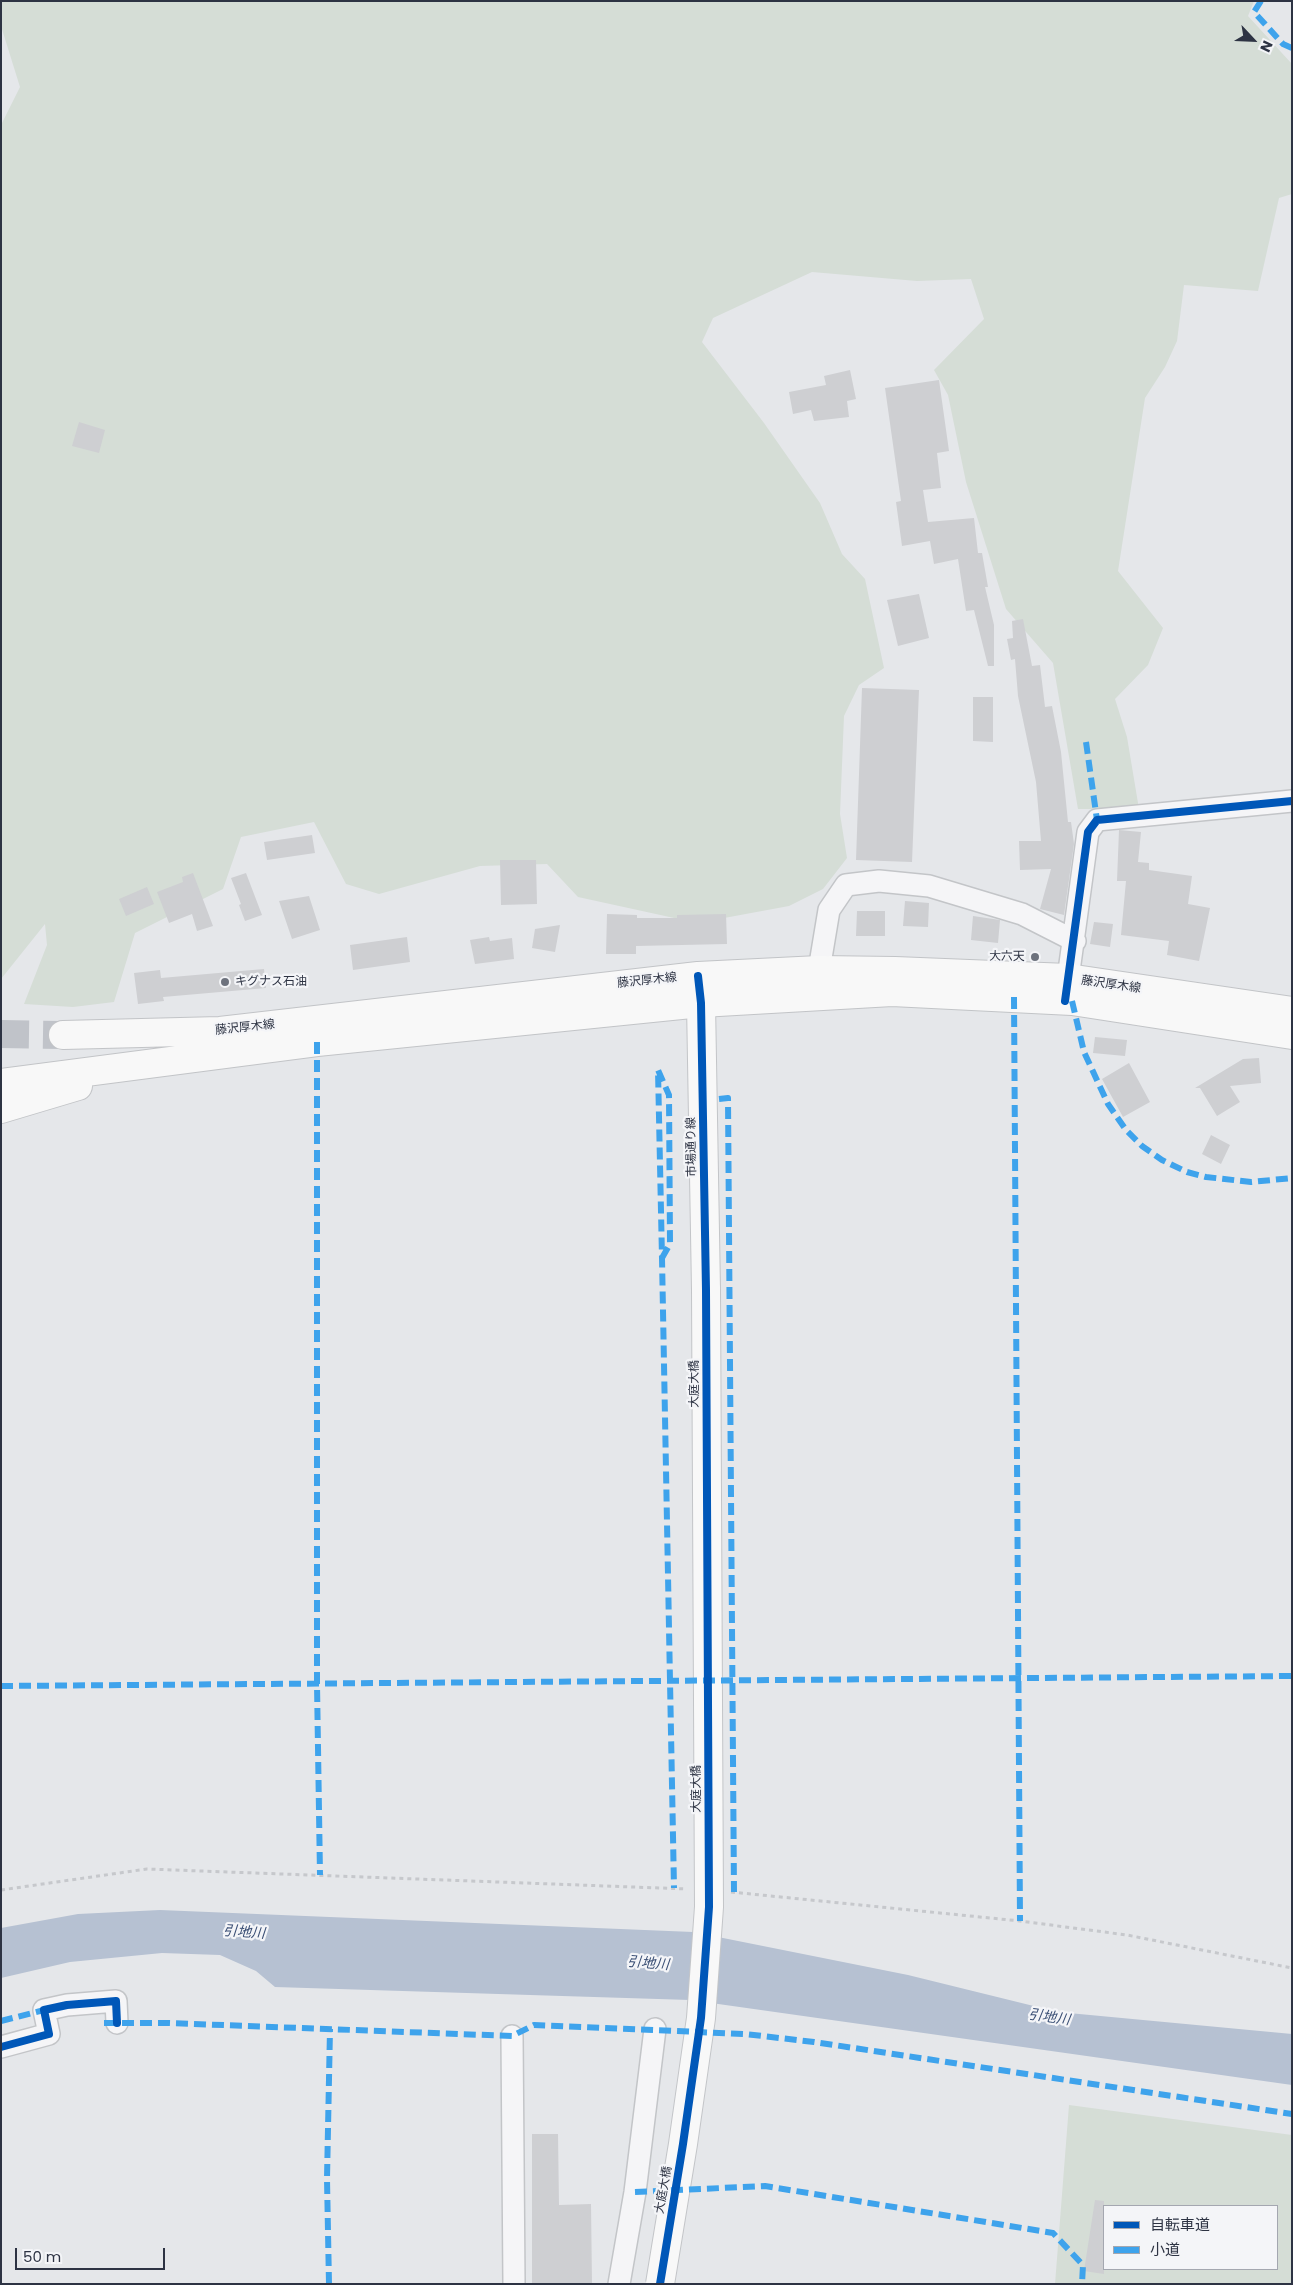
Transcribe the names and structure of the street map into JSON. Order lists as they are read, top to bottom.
{
  "streets": {
    "main road": ["藤沢厚木線", "市場通り線", "大庭大橋"]
  },
  "crossings": [
    ["藤沢厚木線", "市場通り線"],
    ["市場通り線", "大庭大橋"]
  ],
  "water": ["引地川"],
  "places": ["大六天", "キグナス石油"],
  "legend": ["自転車道", "小道"],
  "scale_bar": "50 m",
  "north": "bottom right"
}
